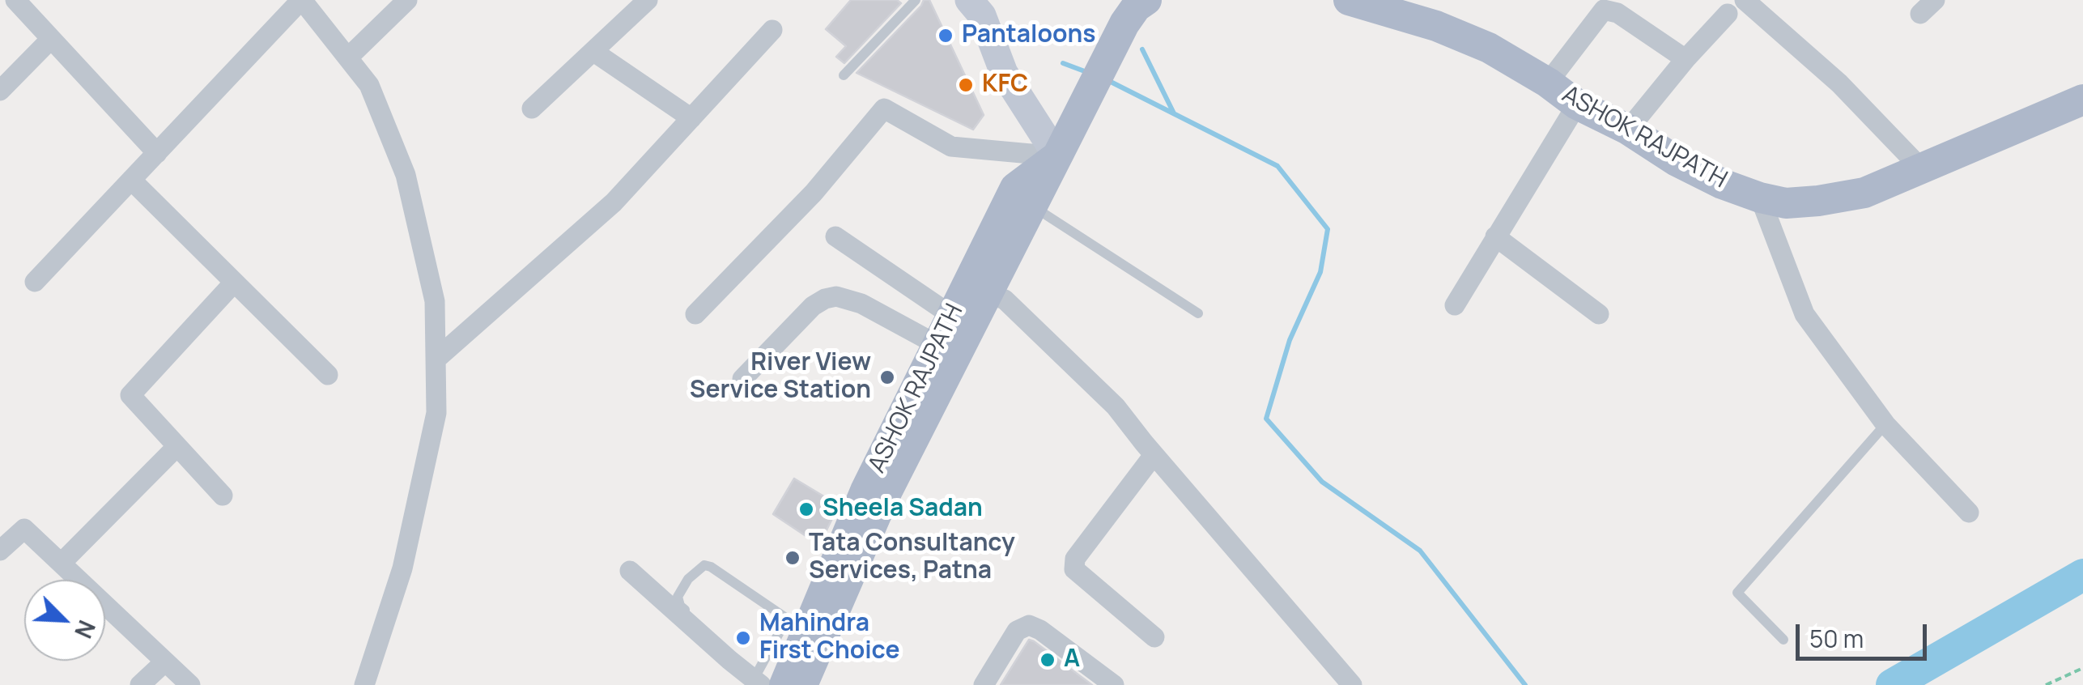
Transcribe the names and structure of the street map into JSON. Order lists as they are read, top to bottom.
{
  "streets": {
    "main road": ["ASHOK RAJPATH"]
  },
  "places": [
    "Pantaloons",
    "KFC",
    "River View Service Station",
    "Sheela Sadan",
    "Tata Consultancy Services, Patna",
    "Mahindra First Choice",
    "A"
  ],
  "scale_bar": "50 m",
  "north": "bottom right"
}
